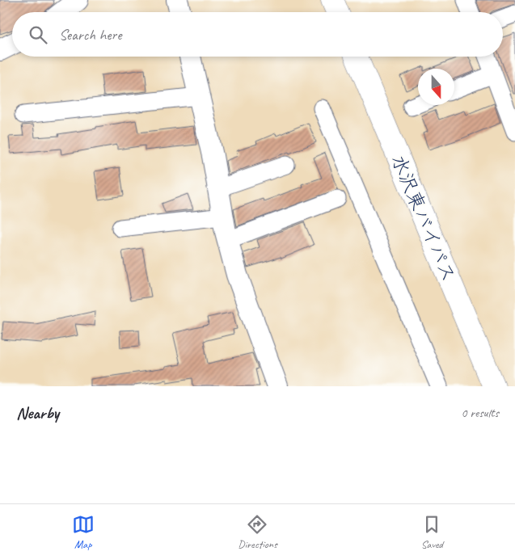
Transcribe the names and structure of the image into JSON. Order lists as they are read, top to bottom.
{
  "streets": {
    "highway": ["水沢東バイパス"]
  },
  "north": "bottom",
  "page": {
    "search": "Search here",
    "heading": ["Nearby", "0 results"],
    "nav": ["Map", "Directions", "Saved"]
  }
}
